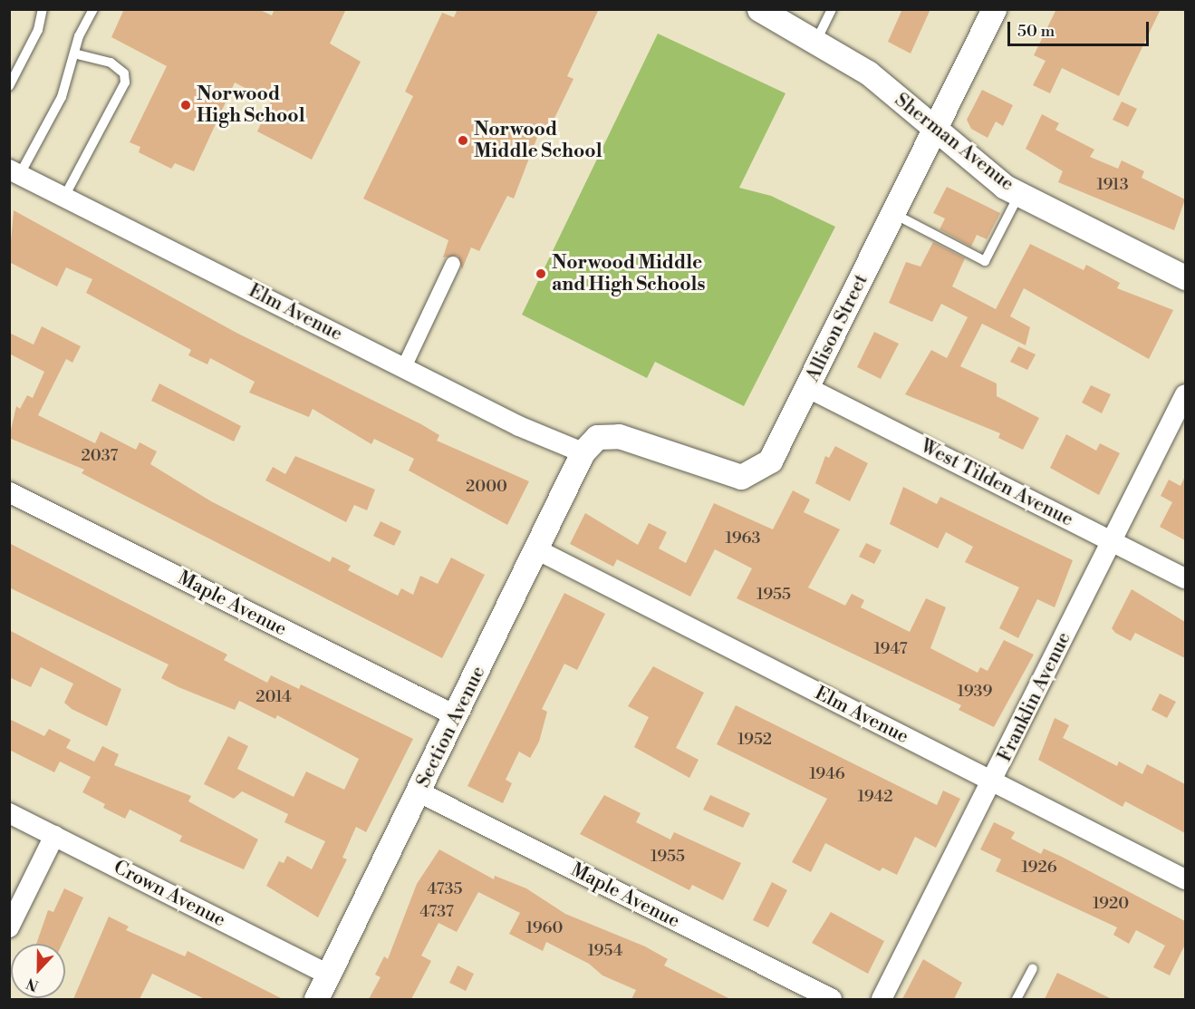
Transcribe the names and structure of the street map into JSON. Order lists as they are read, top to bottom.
{
  "streets": {
    "street": [
      "Sherman Avenue",
      "Elm Avenue",
      "Allison Street",
      "West Tilden Avenue",
      "Maple Avenue",
      "Franklin Avenue",
      "Section Avenue",
      "Crown Avenue"
    ]
  },
  "crossings": [
    ["Sherman Avenue", "Allison Street"],
    ["Elm Avenue", "Allison Street"],
    ["Elm Avenue", "Franklin Avenue"],
    ["Elm Avenue", "Section Avenue"],
    ["Allison Street", "West Tilden Avenue"],
    ["Allison Street", "Section Avenue"],
    ["West Tilden Avenue", "Franklin Avenue"],
    ["Maple Avenue", "Section Avenue"],
    ["Section Avenue", "Crown Avenue"]
  ],
  "places": ["Norwood High School", "Norwood Middle School", "Norwood Middle and High Schools"],
  "house_numbers": [
    "1913",
    "2037",
    "2000",
    "1963",
    "1955",
    "1947",
    "1939",
    "2014",
    "1952",
    "1946",
    "1942",
    "1955",
    "1926",
    "4735",
    "1920",
    "4737",
    "1960",
    "1954"
  ],
  "scale_bar": "50 m",
  "north": "bottom"
}
